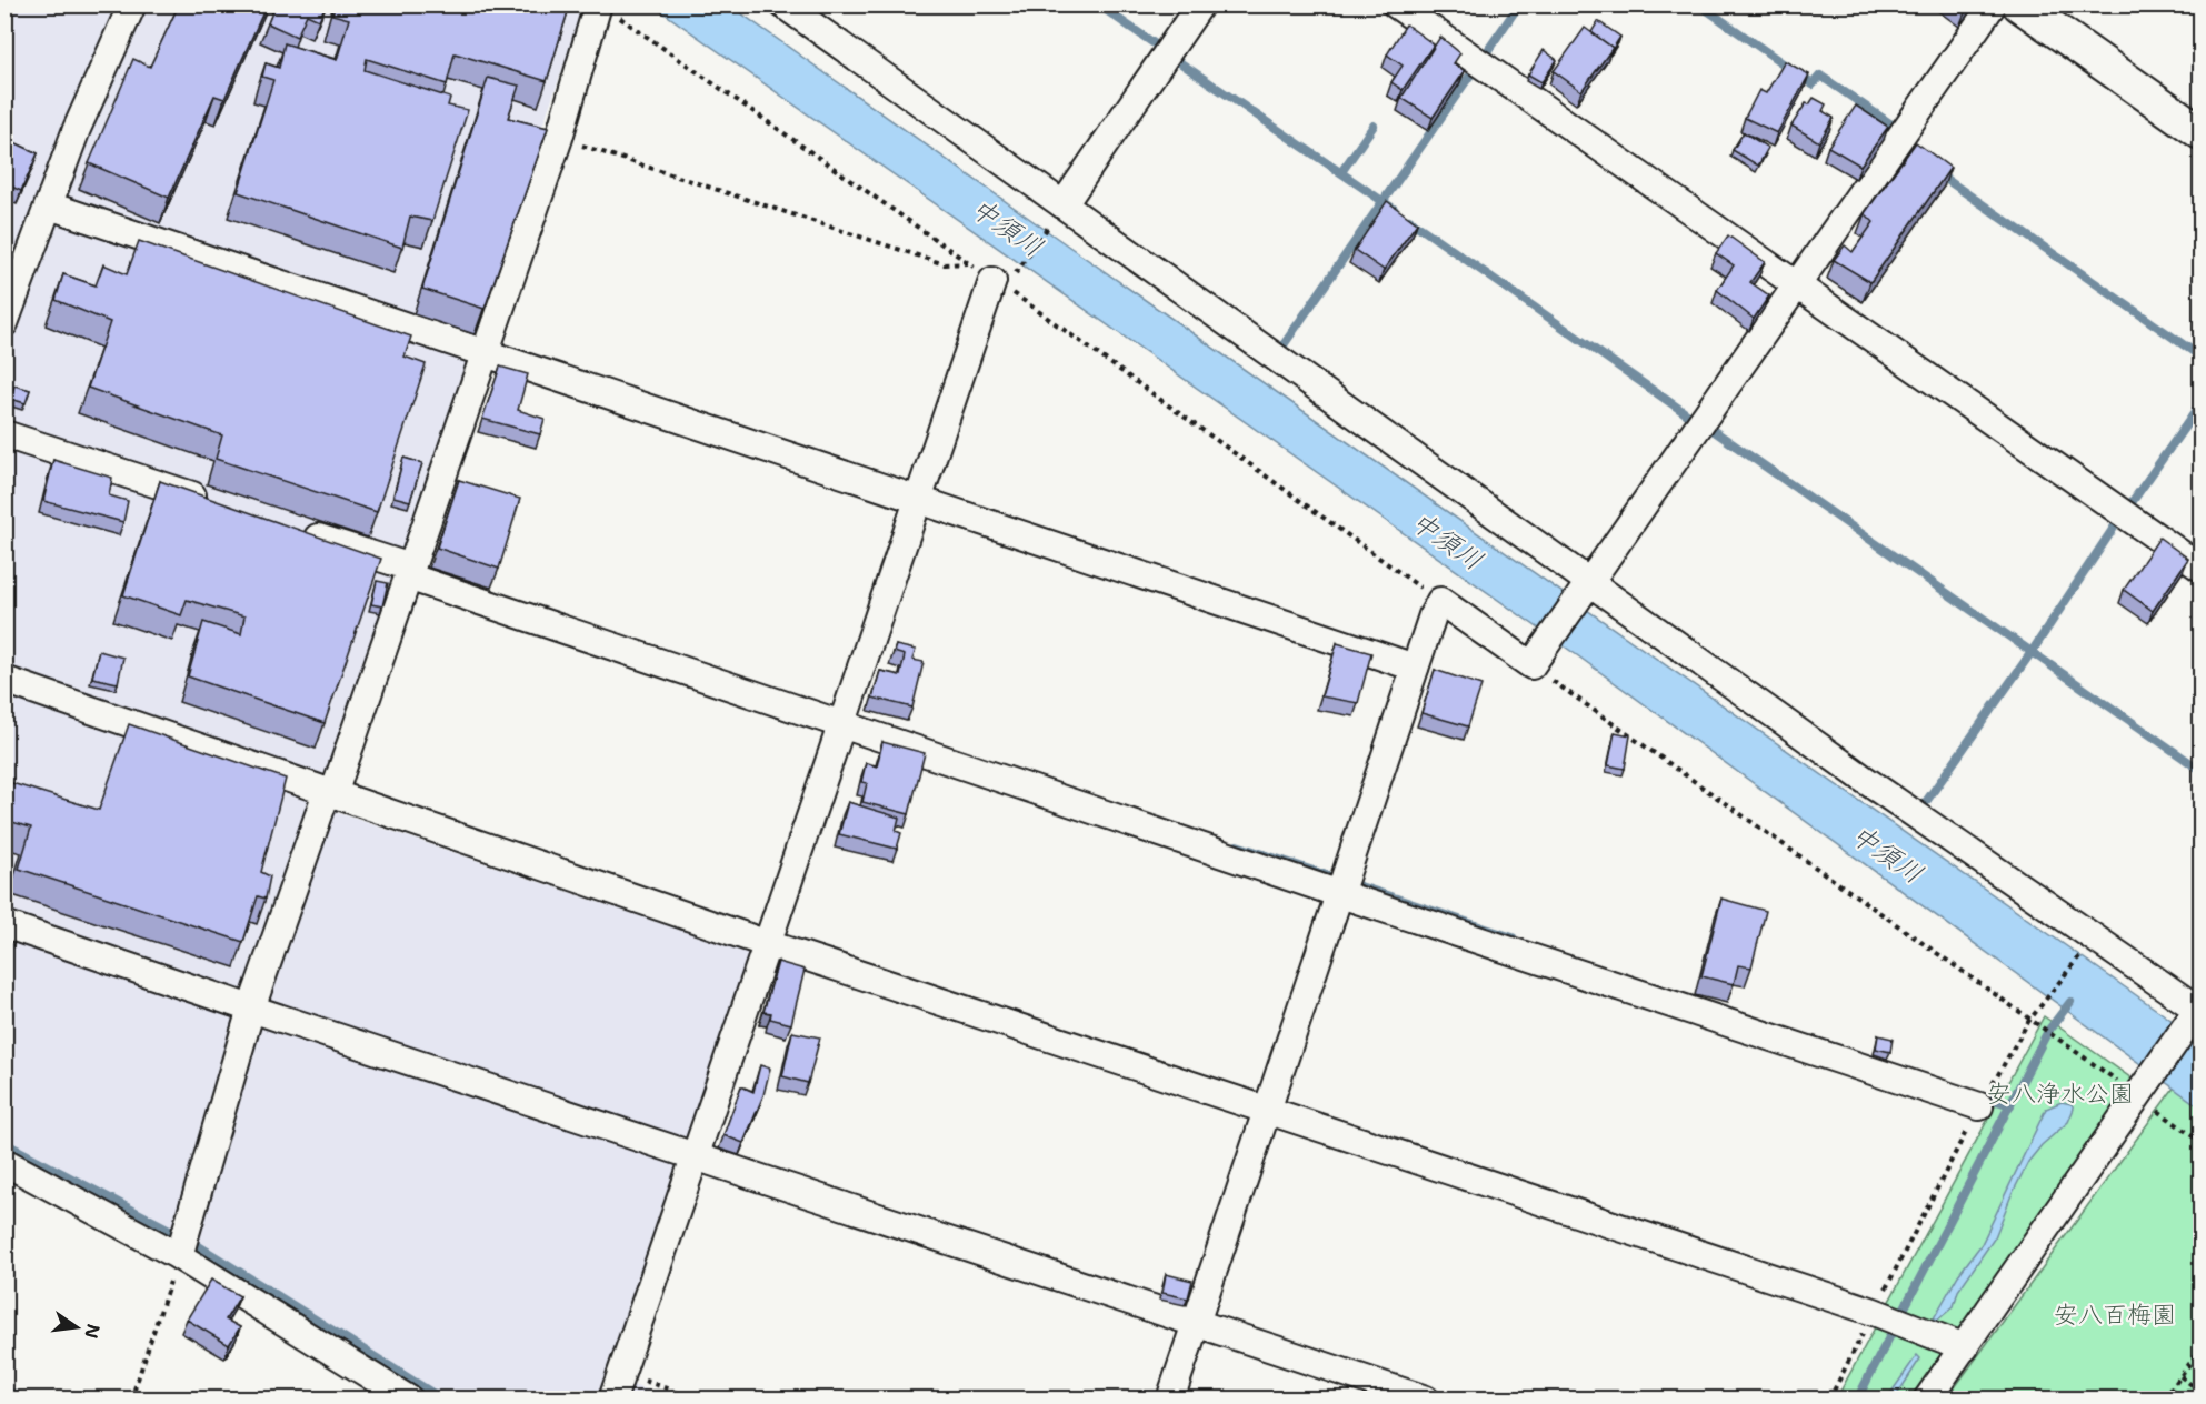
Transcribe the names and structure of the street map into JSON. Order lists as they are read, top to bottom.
{
  "water": ["中須川"],
  "parks": ["安八浄水公園", "安八百梅園"],
  "north": "right"
}
